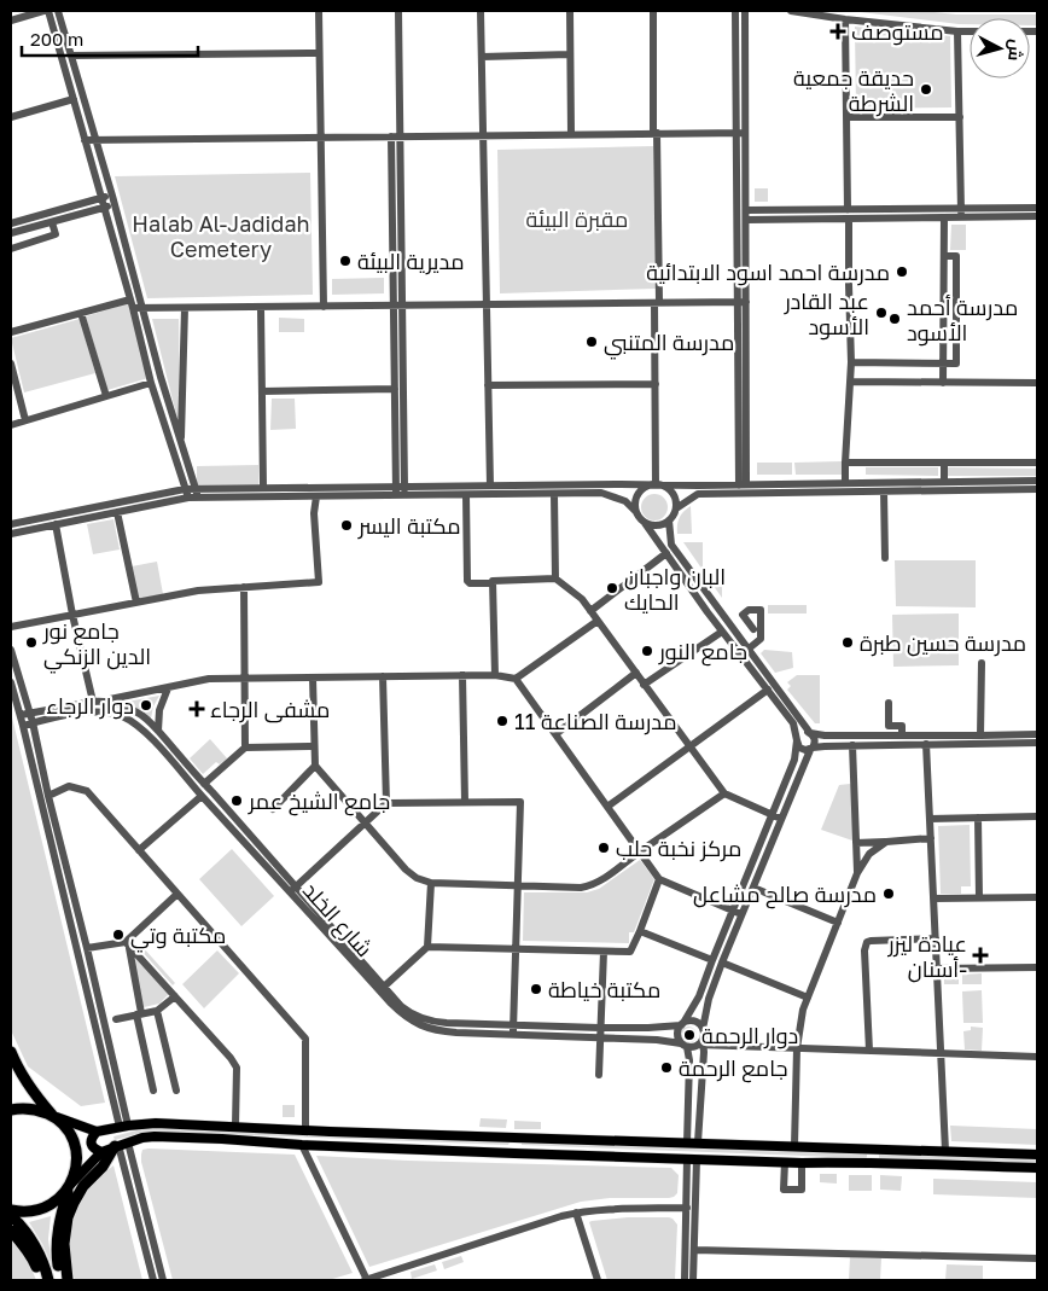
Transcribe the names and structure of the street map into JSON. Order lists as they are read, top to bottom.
{
  "streets": {
    "street": ["شارع الخلد"]
  },
  "parks": ["مقبرة البيئة", "Halab Al-Jadidah Cemetery"],
  "places": {
    "health": ["مستوصف", "مشفى الرجاء", "عيادة ليزر أسنان-"],
    "other": [
      "حديقة جمعية الشرطة",
      "مديرية البيئة",
      "مدرسة احمد اسود الابتدائية",
      "عبد القادر الأسود",
      "مدرسة أحمد الأسود",
      "مدرسة المتنبي",
      "مكتبة اليسر",
      "البان واجبان الحايك",
      "جامع نور الدين الزنكي",
      "مدرسة حسين طبرة",
      "جامع النور",
      "دوار الرجاء",
      "مدرسة الصناعة 11",
      "جامع الشيخ عمر",
      "مركز نخبة حلب",
      "مدرسة صالح مشاعل",
      "مكتبة وتي",
      "مكتبة خياطة",
      "دوار الرحمة",
      "جامع الرحمة"
    ]
  },
  "scale_bar": "200 m",
  "north": "right"
}
